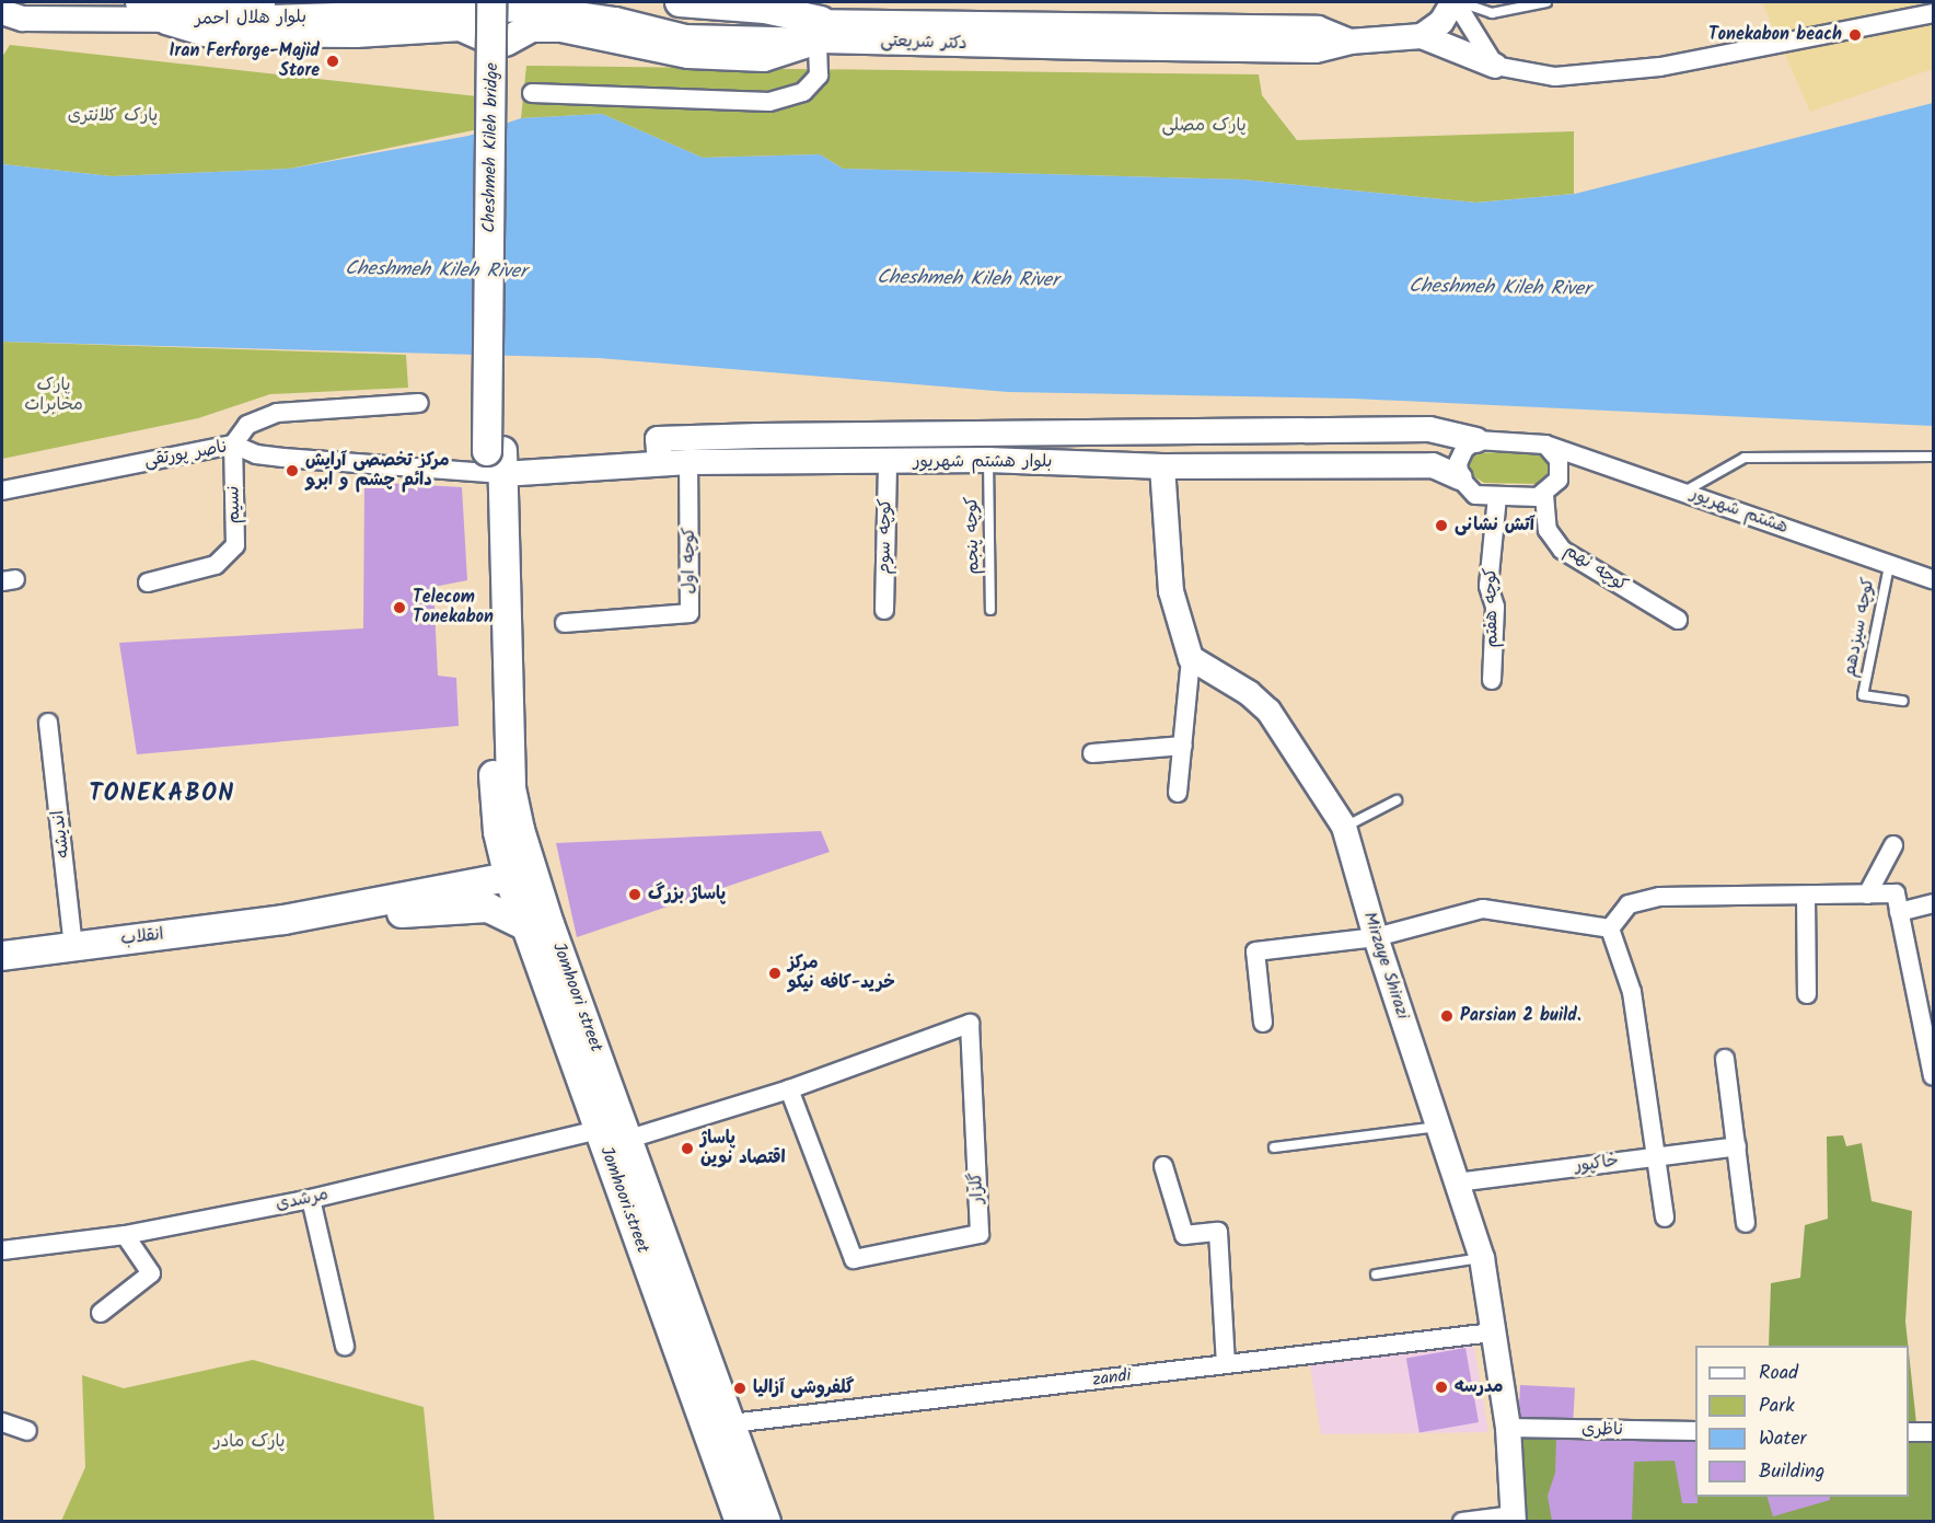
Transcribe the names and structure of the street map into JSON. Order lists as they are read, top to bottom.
{
  "streets": {
    "main road": [
      "Cheshmeh Kileh bridge",
      "انقلاب",
      "Jomhoori street",
      "Jomhoori.street"
    ],
    "street": [
      "بلوار هلال احمر",
      "دکتر شریعتی",
      "ناصر پورتقی",
      "بلوار هشتم شهریور",
      "نسیم",
      "هشتم شهریور",
      "کوچه سوم",
      "کوچه اول",
      "کوچه نهم",
      "کوچه هفتم",
      "اندیشه",
      "Mirzaye Shirazi",
      "خاکپور",
      "گلزار",
      "مرشدی",
      "zandi",
      "ناظری"
    ],
    "lane": ["کوچه پنجم", "کوچه سیزدهم"]
  },
  "crossings": [
    ["بلوار هلال احمر", "دکتر شریعتی"],
    ["بلوار هلال احمر", "Cheshmeh Kileh bridge"],
    ["دکتر شریعتی", "Cheshmeh Kileh bridge"],
    ["Cheshmeh Kileh bridge", "ناصر پورتقی"],
    ["Cheshmeh Kileh bridge", "بلوار هشتم شهریور"],
    ["Cheshmeh Kileh bridge", "Jomhoori street"],
    ["ناصر پورتقی", "بلوار هشتم شهریور"],
    ["ناصر پورتقی", "نسیم"],
    ["ناصر پورتقی", "Jomhoori street"],
    ["بلوار هشتم شهریور", "هشتم شهریور"],
    ["بلوار هشتم شهریور", "کوچه پنجم"],
    ["بلوار هشتم شهریور", "کوچه سوم"],
    ["بلوار هشتم شهریور", "کوچه اول"],
    ["بلوار هشتم شهریور", "Jomhoori street"],
    ["هشتم شهریور", "کوچه سیزدهم"],
    ["اندیشه", "انقلاب"],
    ["انقلاب", "Jomhoori street"],
    ["انقلاب", "Jomhoori.street"],
    ["Mirzaye Shirazi", "خاکپور"],
    ["Mirzaye Shirazi", "zandi"],
    ["Mirzaye Shirazi", "ناظری"],
    ["Jomhoori street", "گلزار"],
    ["Jomhoori street", "Jomhoori.street"],
    ["Jomhoori street", "zandi"],
    ["مرشدی", "Jomhoori.street"]
  ],
  "districts": ["TONEKABON"],
  "water": ["Cheshmeh Kileh River"],
  "parks": [
    "پارک کلانتری",
    "پارک مصلی",
    "پارک مخابرات",
    "پارک مادر"
  ],
  "places": [
    "Tonekabon beach",
    "Iran Ferforge-Majid Store",
    "مرکز تخصصی آرایش دائم چشم و ابرو",
    "آتش نشانی",
    "Telecom Tonekabon",
    "پاساژ بزرگ",
    "مرکز خرید-کافه نیکو",
    "Parsian 2 build.",
    "پاساژ اقتصاد نوین",
    "مدرسه",
    "گلفروشی آزالیا"
  ],
  "legend": [
    "Road",
    "Park",
    "Water",
    "Building"
  ]
}
